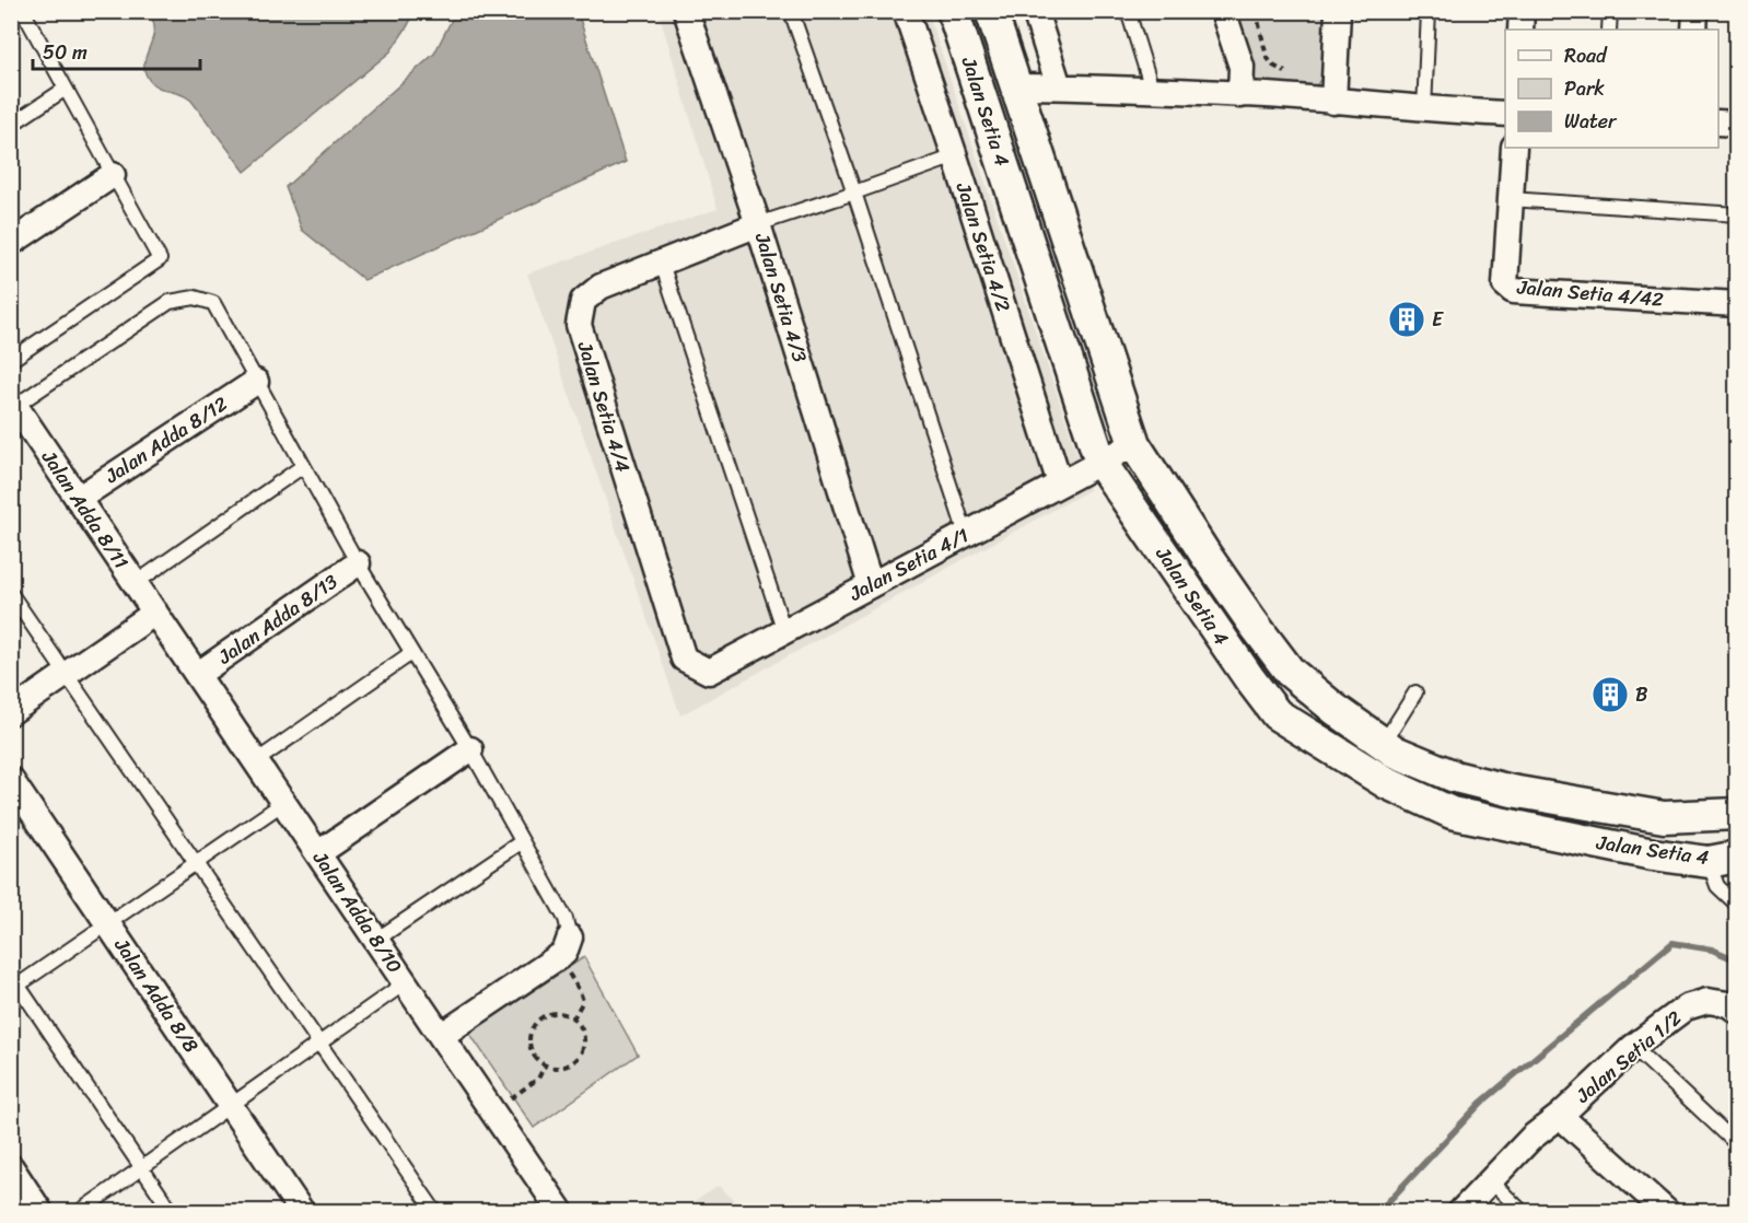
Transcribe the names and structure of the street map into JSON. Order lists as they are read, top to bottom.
{
  "streets": {
    "street": [
      "Jalan Setia 4",
      "Jalan Setia 4/2",
      "Jalan Setia 4/42",
      "Jalan Setia 4/3",
      "Jalan Setia 4/4",
      "Jalan Adda 8/12",
      "Jalan Adda 8/11",
      "Jalan Setia 4/1",
      "Jalan Adda 8/13",
      "Jalan Adda 8/10",
      "Jalan Adda 8/8",
      "Jalan Setia 1/2"
    ]
  },
  "crossings": [
    ["Jalan Setia 4", "Jalan Setia 4/1"],
    ["Jalan Setia 4/2", "Jalan Setia 4/1"],
    ["Jalan Setia 4/3", "Jalan Setia 4/4"],
    ["Jalan Setia 4/3", "Jalan Setia 4/1"],
    ["Jalan Setia 4/4", "Jalan Setia 4/1"],
    ["Jalan Adda 8/12", "Jalan Adda 8/11"],
    ["Jalan Adda 8/11", "Jalan Adda 8/10"],
    ["Jalan Adda 8/13", "Jalan Adda 8/10"]
  ],
  "places": {
    "building": ["E", "B"]
  },
  "legend": ["Road", "Park", "Water"],
  "scale_bar": "50 m"
}
